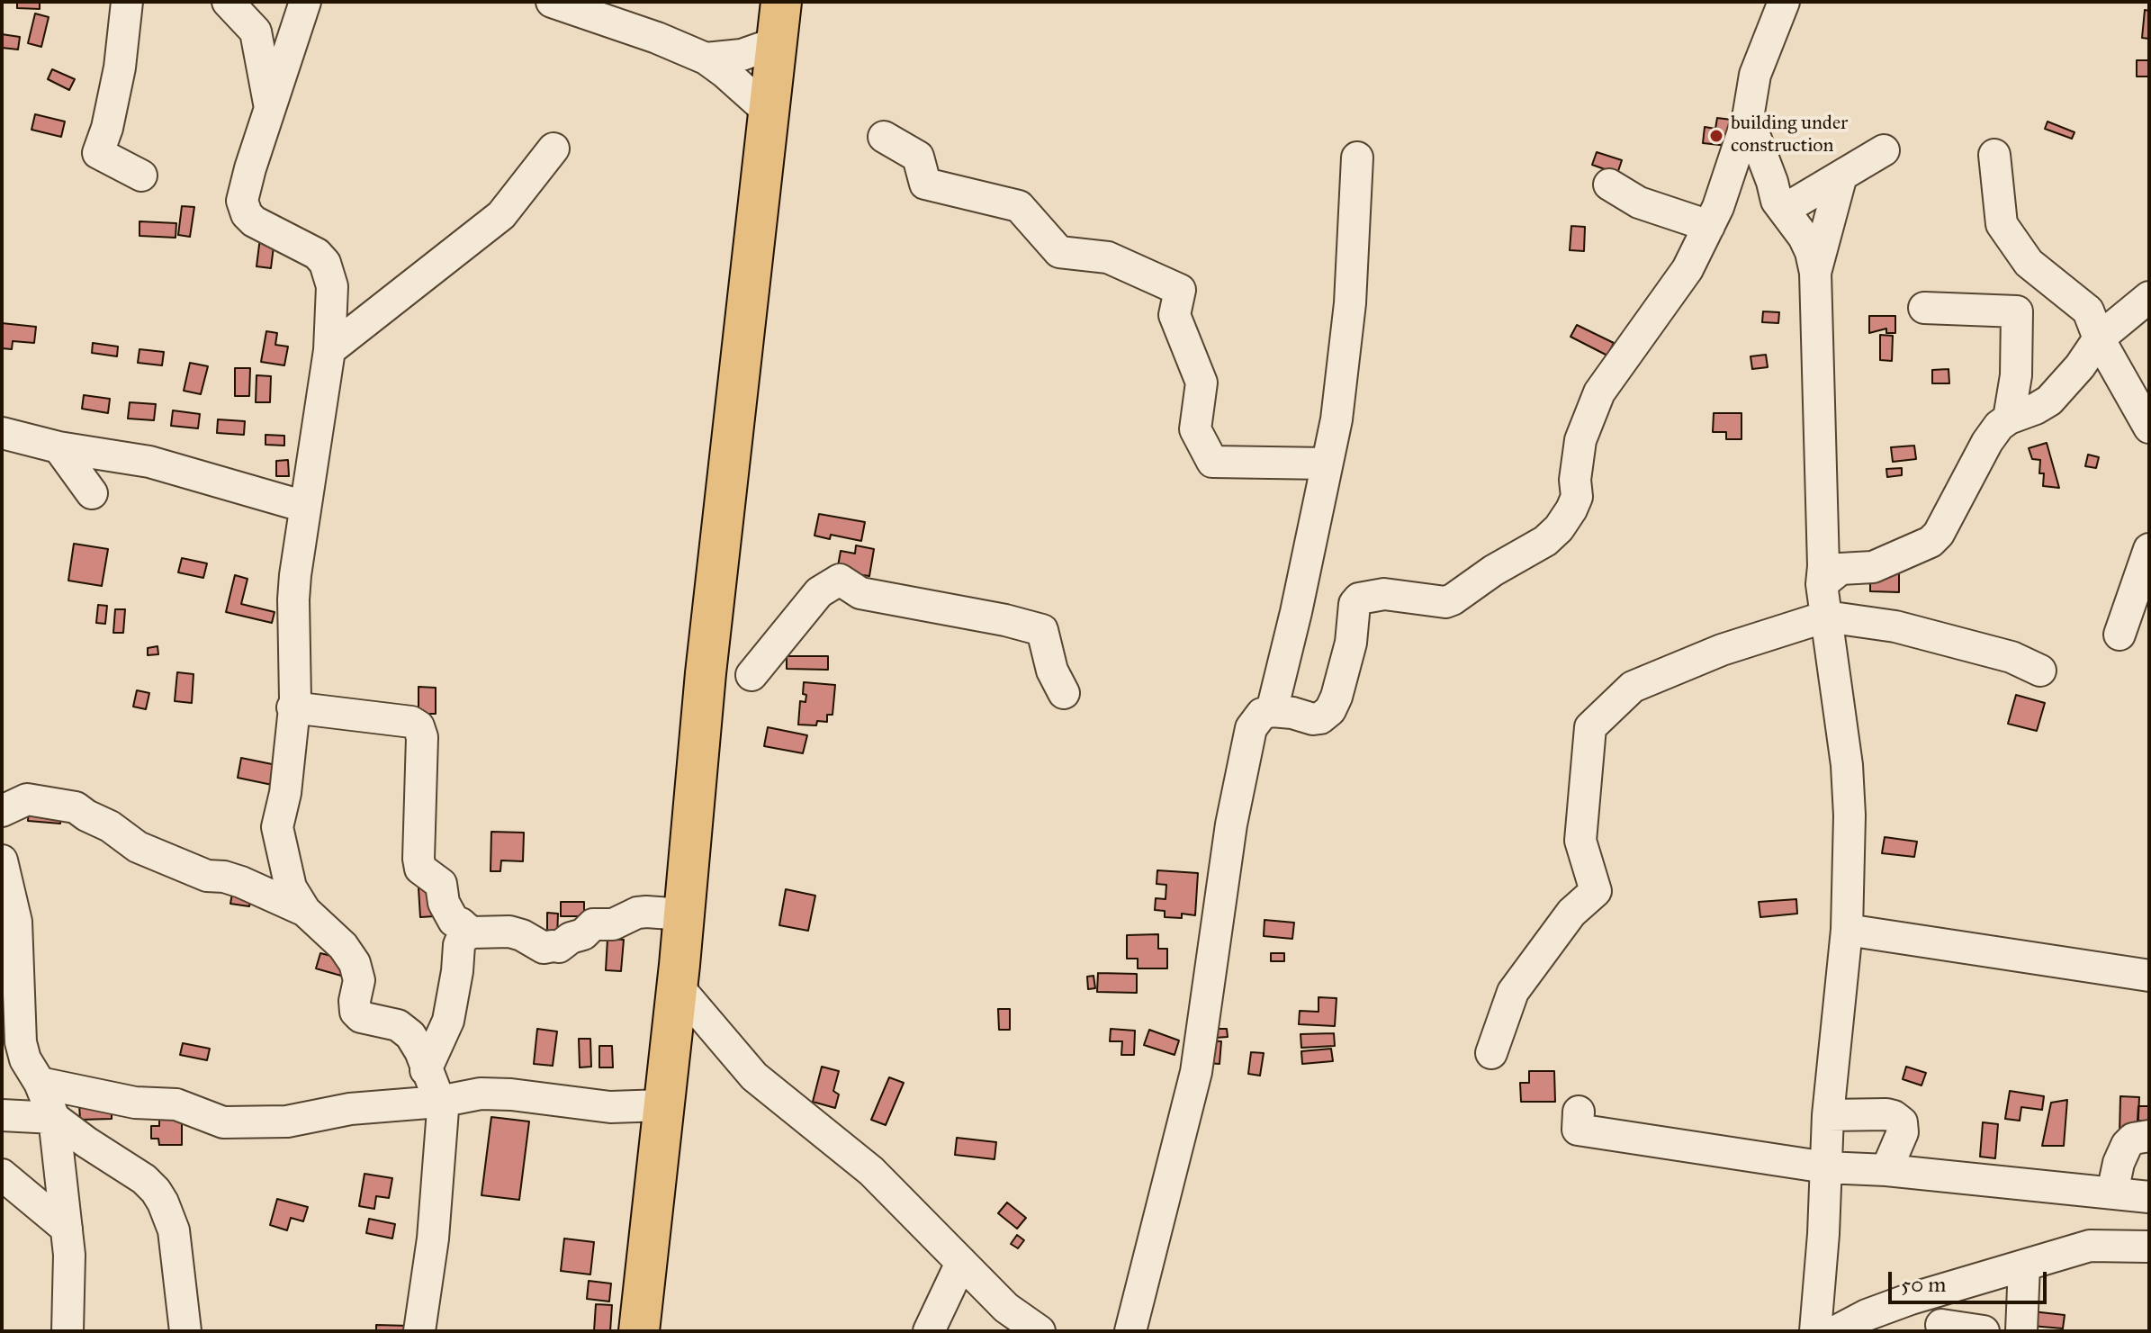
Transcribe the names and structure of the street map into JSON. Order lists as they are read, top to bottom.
{
  "places": ["building under construction"],
  "scale_bar": "50 m"
}
